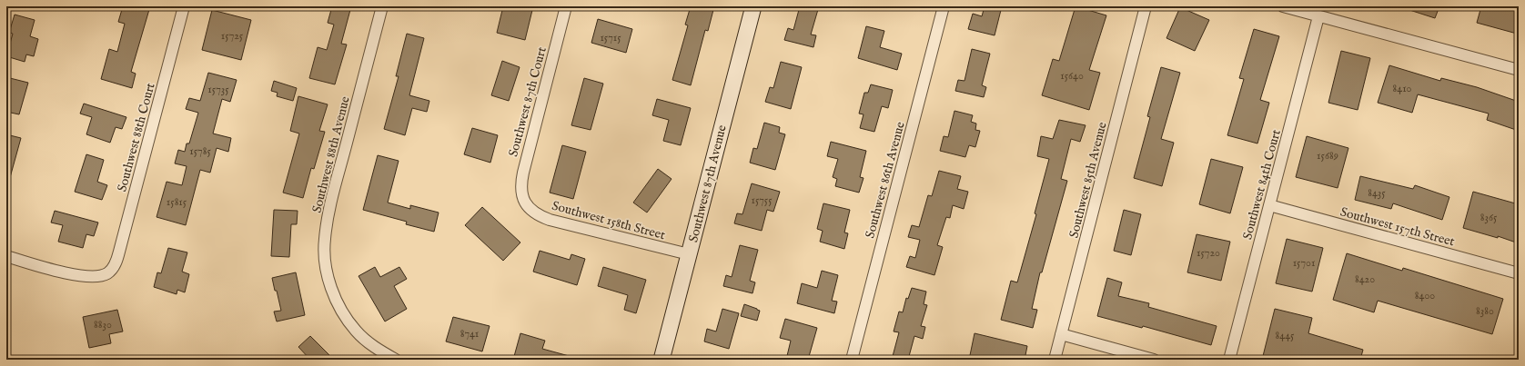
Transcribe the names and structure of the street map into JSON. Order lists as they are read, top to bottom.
{
  "streets": {
    "street": [
      "Southwest 87th Court",
      "Southwest 88th Court",
      "Southwest 88th Avenue",
      "Southwest 86th Avenue",
      "Southwest 85th Avenue",
      "Southwest 87th Avenue",
      "Southwest 84th Court",
      "Southwest 158th Street",
      "Southwest 157th Street"
    ]
  },
  "crossings": [
    ["Southwest 87th Court", "Southwest 158th Street"],
    ["Southwest 87th Avenue", "Southwest 158th Street"],
    ["Southwest 84th Court", "Southwest 157th Street"]
  ],
  "house_numbers": [
    "15725",
    "15715",
    "15640",
    "8410",
    "15735",
    "15785",
    "15689",
    "8435",
    "15755",
    "15815",
    "8365",
    "15720",
    "15701",
    "8420",
    "8400",
    "8380",
    "8830",
    "8741",
    "8445"
  ]
}
